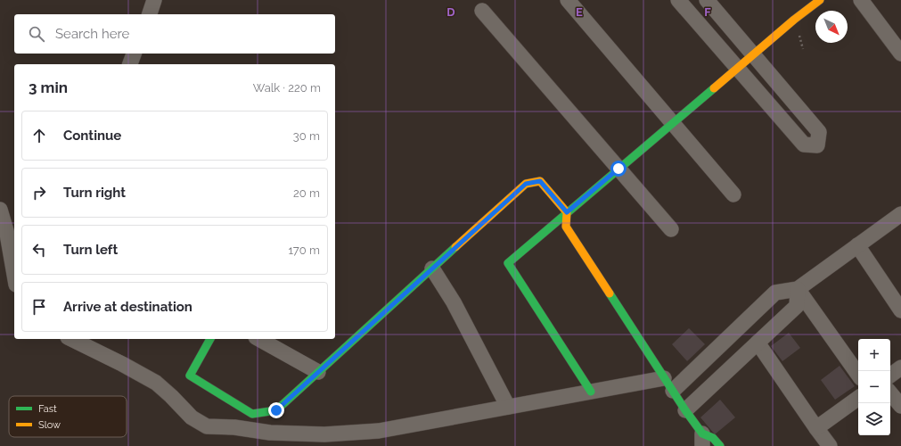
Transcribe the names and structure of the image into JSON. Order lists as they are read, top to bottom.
{
  "legend": ["Fast", "Slow"],
  "north": "bottom right",
  "page": {
    "search": "Search here",
    "heading": ["3 min", "Walk · 220 m"],
    "list": [
      ["Continue", "30 m"],
      ["Turn right", "20 m"],
      ["Turn left", "170 m"],
      "Arrive at destination"
    ],
    "map_buttons": ["+", "−"]
  },
  "grid": {
    "columns": ["D", "E", "F"]
  }
}
